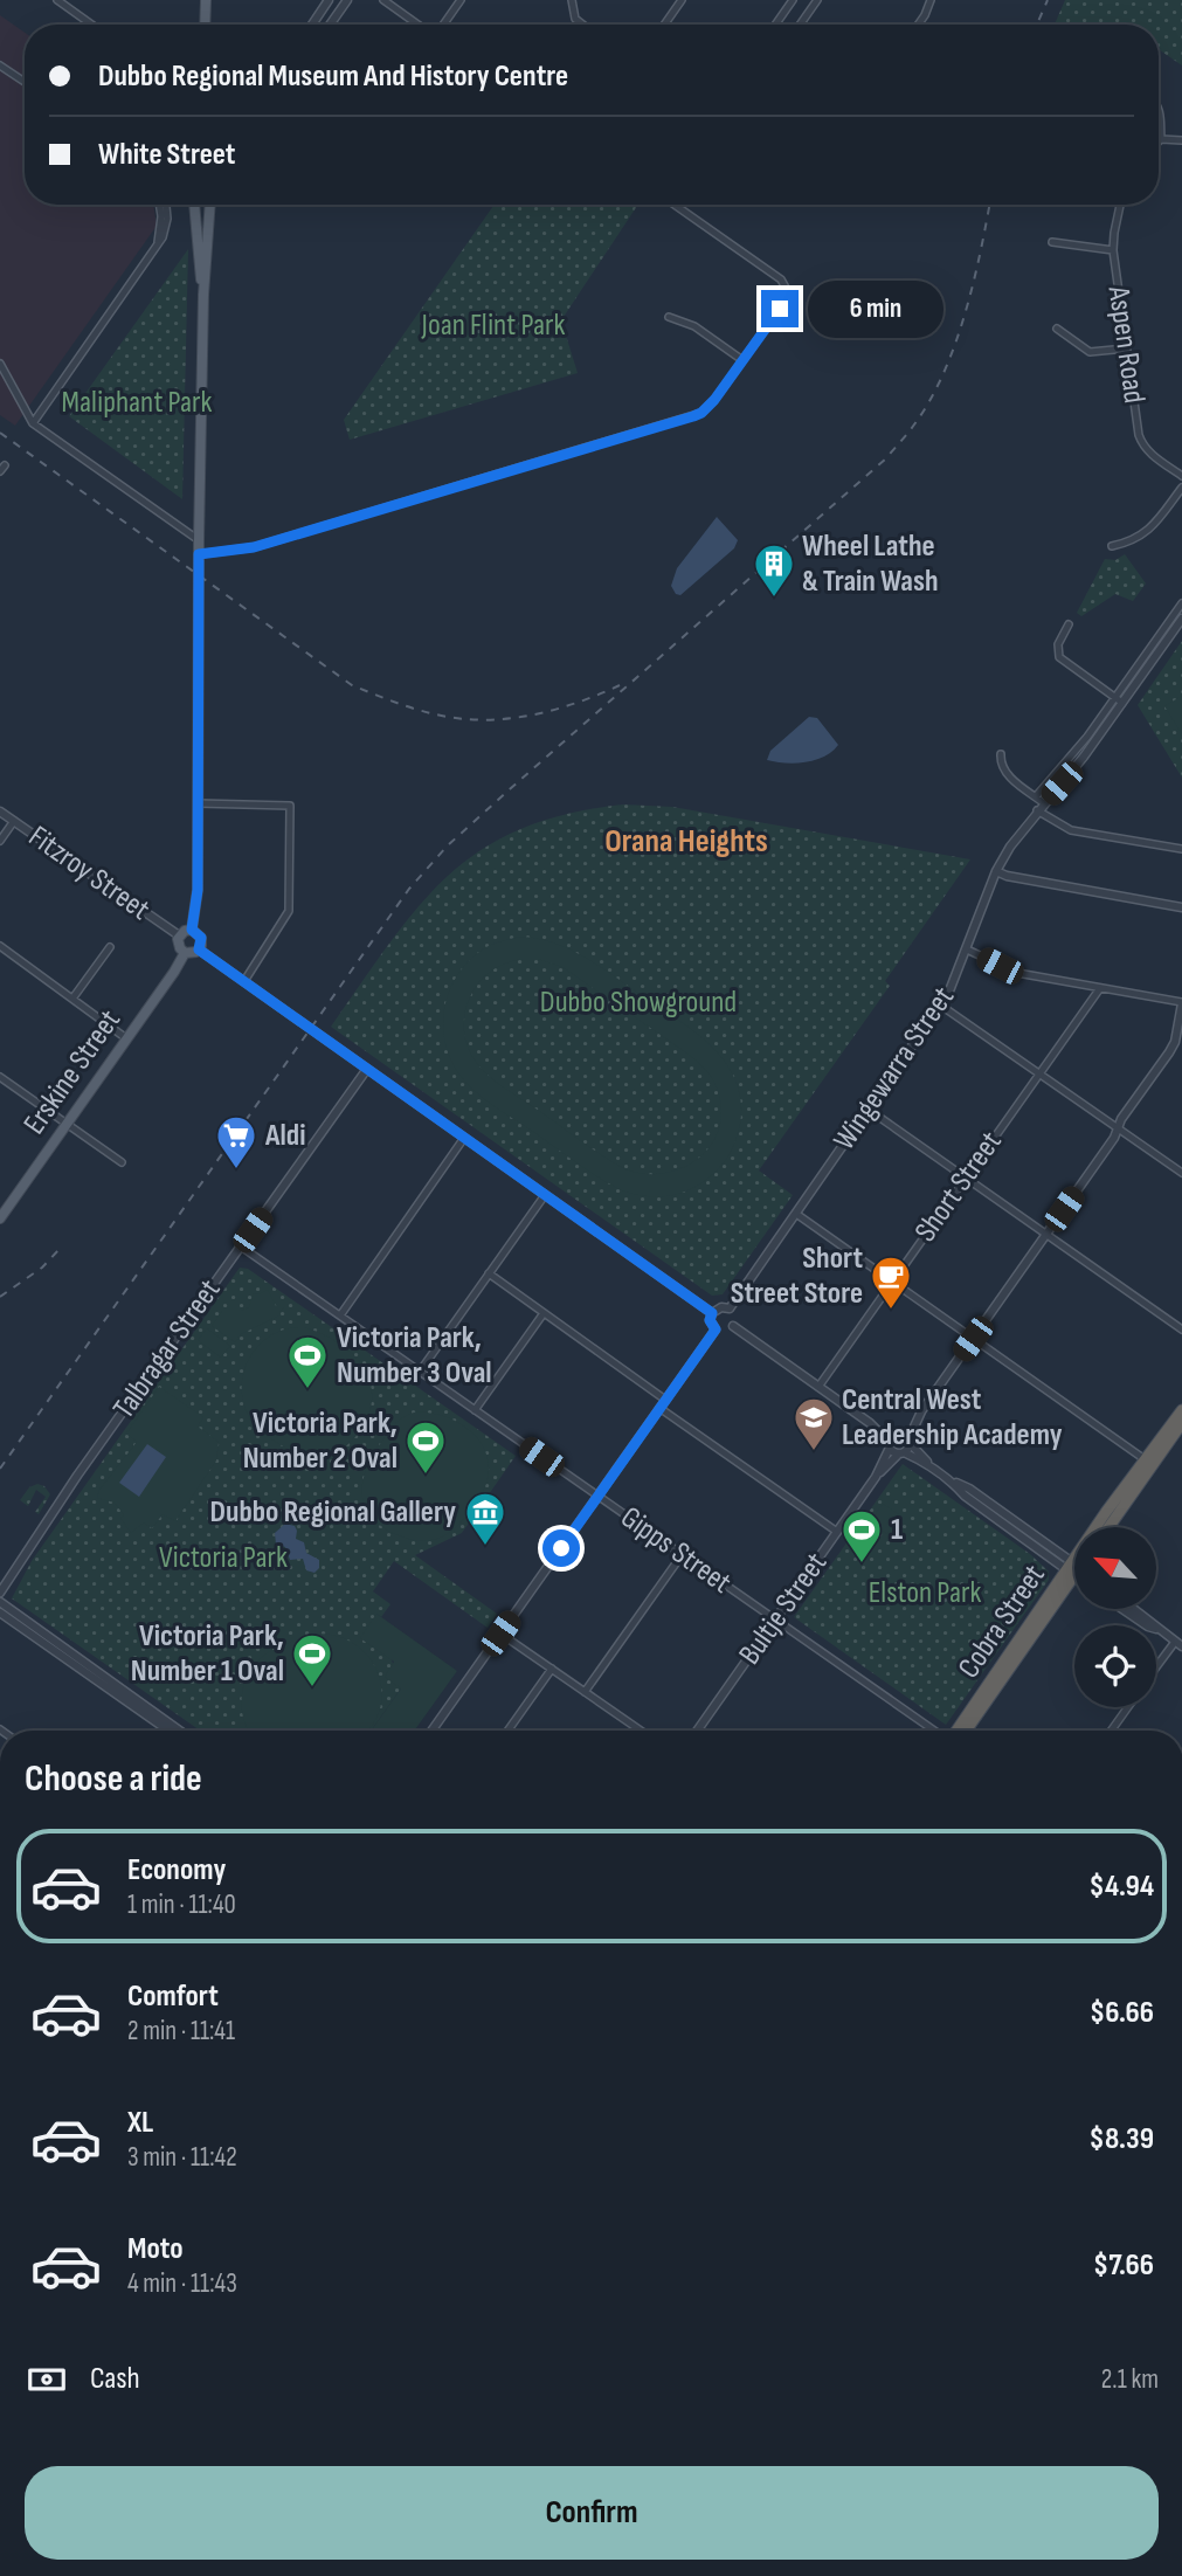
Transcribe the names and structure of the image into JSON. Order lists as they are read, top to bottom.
{
  "streets": {
    "highway": ["Cobra Street"],
    "main road": ["Erskine Street"],
    "street": [
      "Aspen Road",
      "Fitzroy Street",
      "Wingewarra Street",
      "Short Street",
      "Talbragar Street",
      "Gipps Street",
      "Bultje Street"
    ]
  },
  "crossings": [
    ["Fitzroy Street", "Erskine Street"],
    ["Talbragar Street", "Gipps Street"],
    ["Gipps Street", "Bultje Street"]
  ],
  "districts": ["Orana Heights"],
  "parks": [
    "Joan Flint Park",
    "Maliphant Park",
    "Dubbo Showground",
    "Victoria Park",
    "Elston Park"
  ],
  "places": {
    "building": ["Wheel Lathe & Train Wash"],
    "supermarket": ["Aldi"],
    "cafe": ["Short Street Store"],
    "sports": [
      "Victoria Park, Number 3 Oval",
      "Victoria Park, Number 2 Oval",
      "1",
      "Victoria Park, Number 1 Oval"
    ],
    "school or university": ["Central West Leadership Academy"],
    "museum": ["Dubbo Regional Gallery"]
  },
  "north": "top left",
  "page": {
    "banner": ["Dubbo Regional Museum And History Centre", "White Street"],
    "bubble": "6 min",
    "heading": "Choose a ride",
    "list": [
      {
        "name": "Economy",
        "note": "1 min · 11:40",
        "value": "$4.94"
      },
      {
        "name": "Comfort",
        "note": "2 min · 11:41",
        "value": "$6.66"
      },
      {
        "name": "XL",
        "note": "3 min · 11:42",
        "value": "$8.39"
      },
      {
        "name": "Moto",
        "note": "4 min · 11:43",
        "value": "$7.66"
      }
    ],
    "pay": ["Cash", "2.1 km"],
    "buttons": "Confirm"
  }
}
